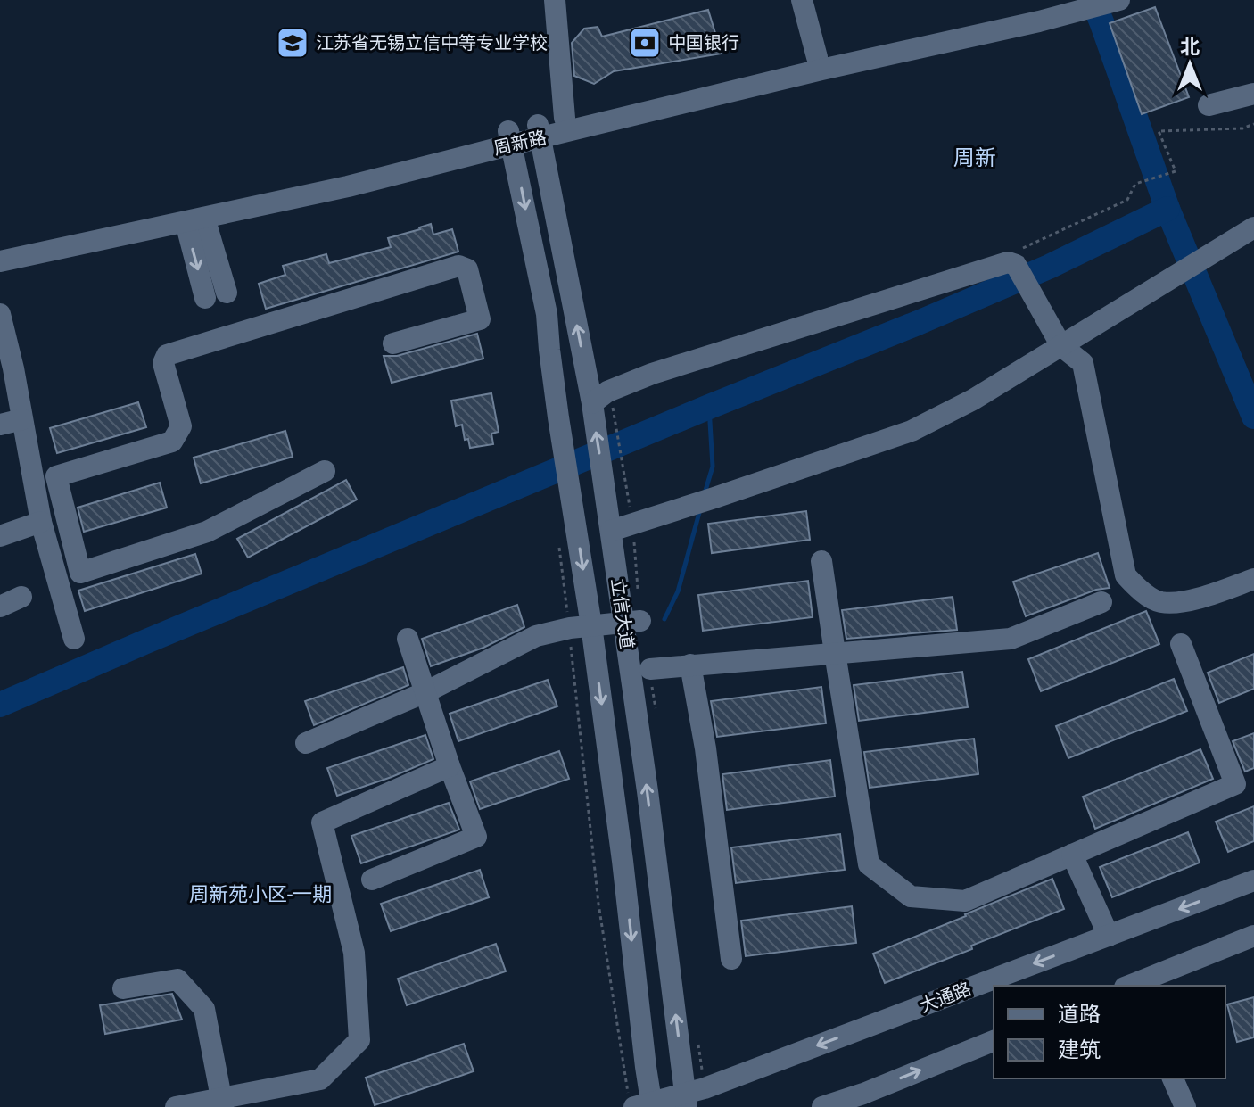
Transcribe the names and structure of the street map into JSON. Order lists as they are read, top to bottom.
{
  "streets": {
    "street": ["周新路", "立信大道", "大通路"]
  },
  "crossings": [
    ["周新路", "立信大道"],
    ["立信大道", "大通路"]
  ],
  "districts": ["周新", "周新苑小区-一期"],
  "places": {
    "school or university": ["江苏省无锡立信中等专业学校"],
    "bank": ["中国银行"]
  },
  "legend": ["道路", "建筑"],
  "north": "top"
}
